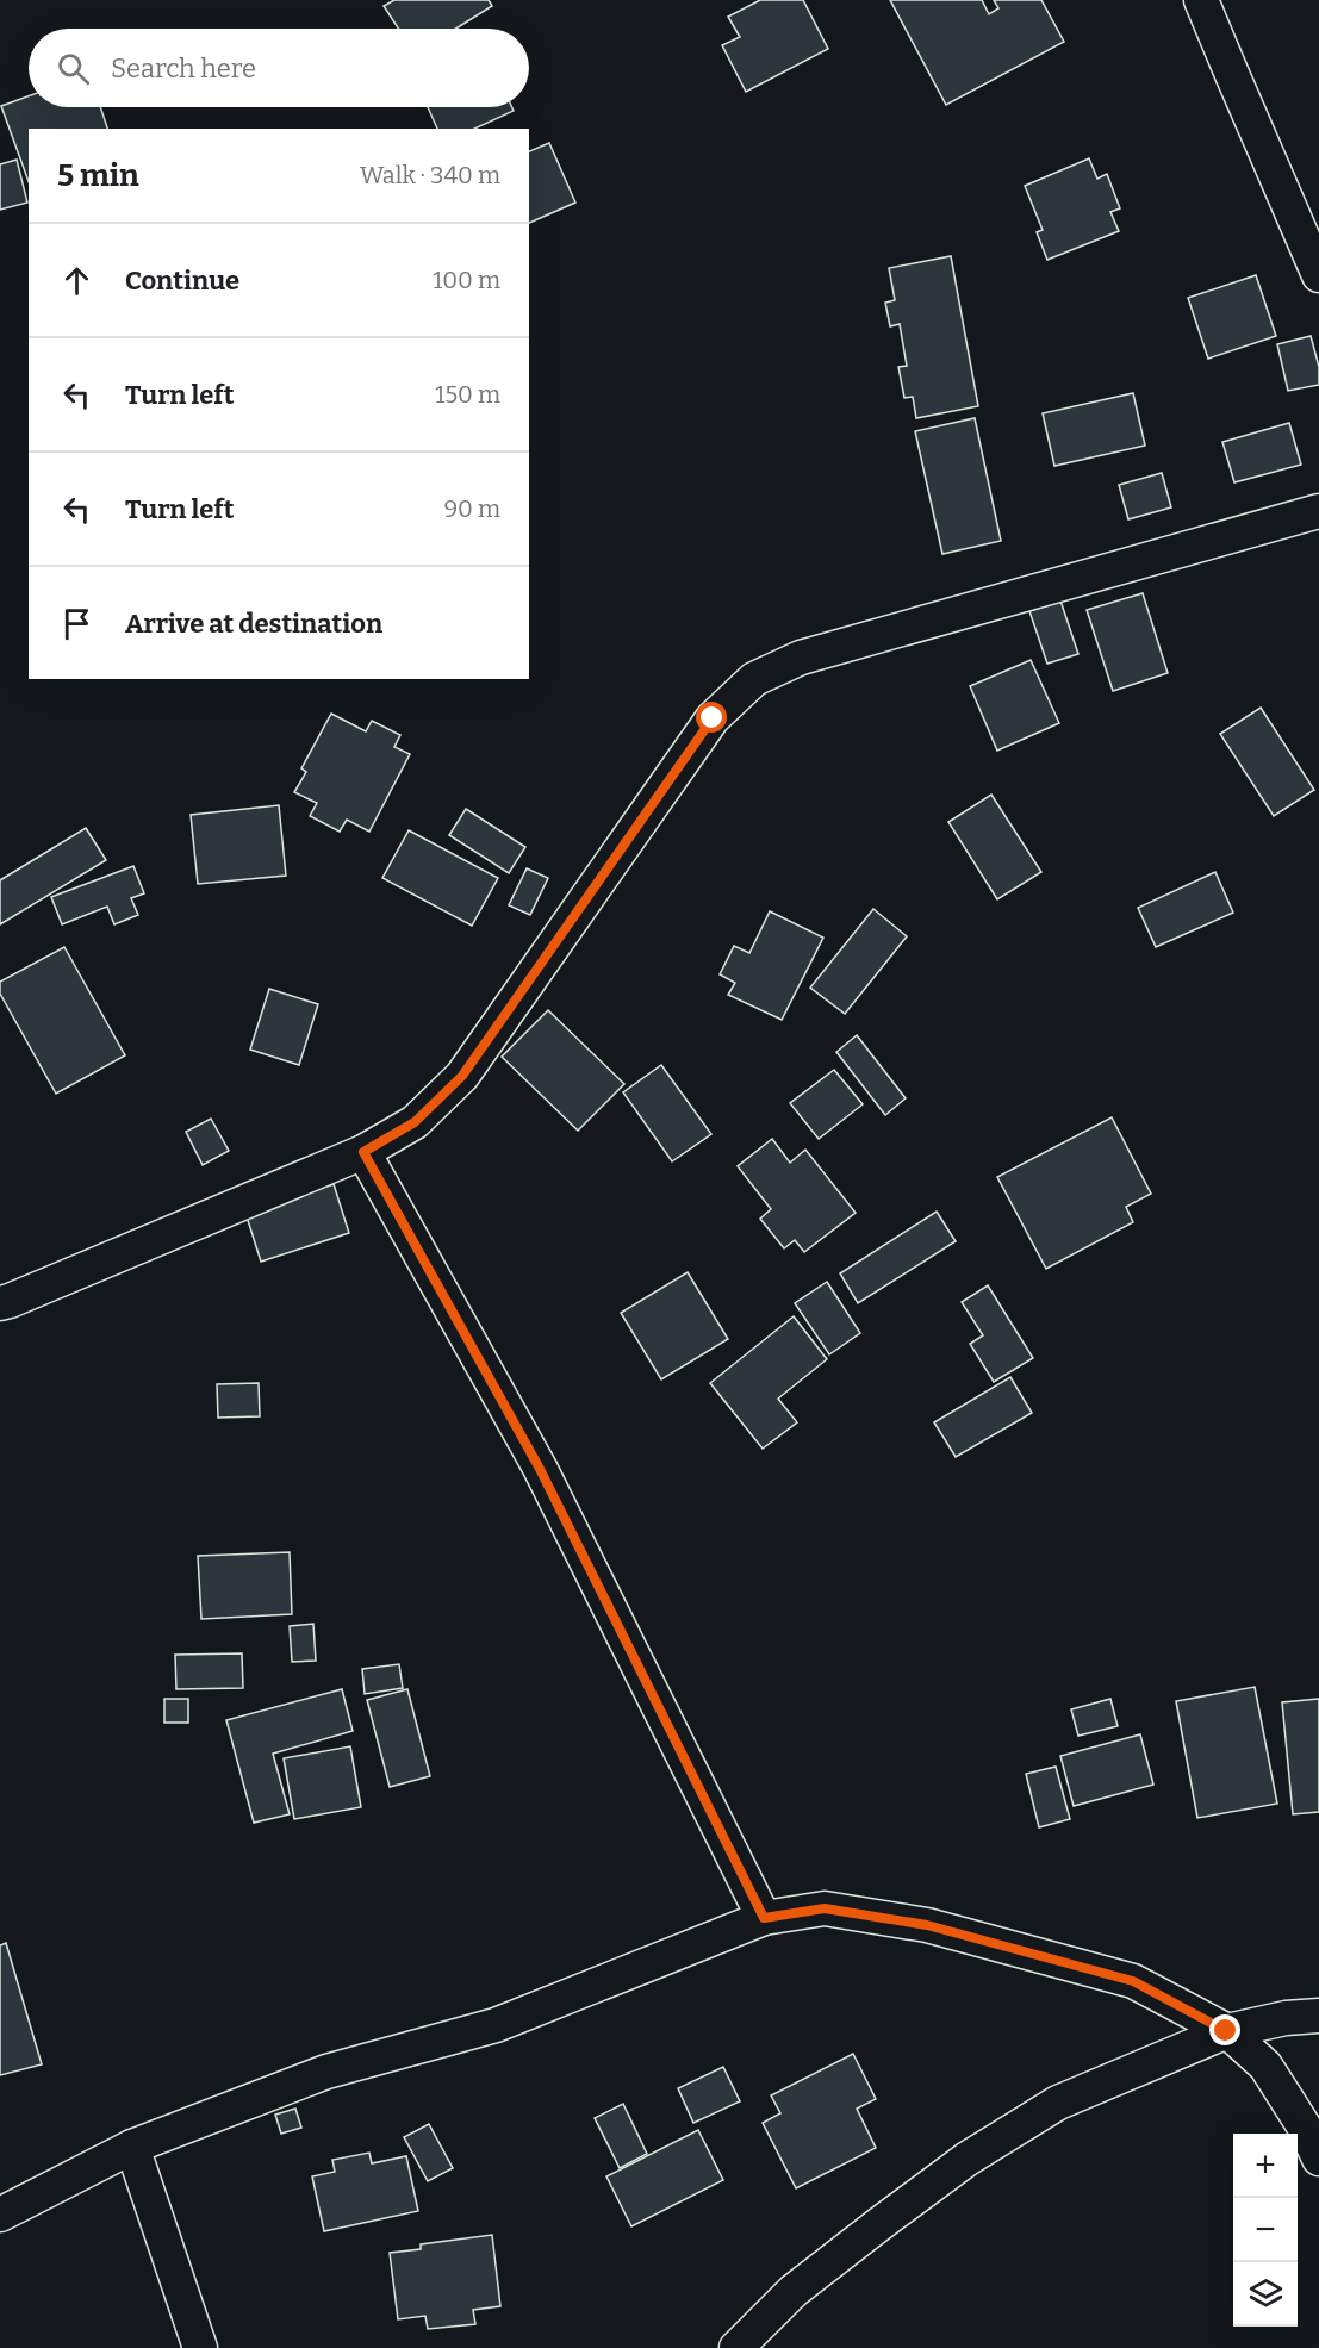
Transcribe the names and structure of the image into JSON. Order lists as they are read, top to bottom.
{
  "page": {
    "search": "Search here",
    "heading": ["5 min", "Walk · 340 m"],
    "list": [
      ["Continue", "100 m"],
      ["Turn left", "150 m"],
      ["Turn left", "90 m"],
      "Arrive at destination"
    ],
    "map_buttons": ["+", "−"]
  }
}
